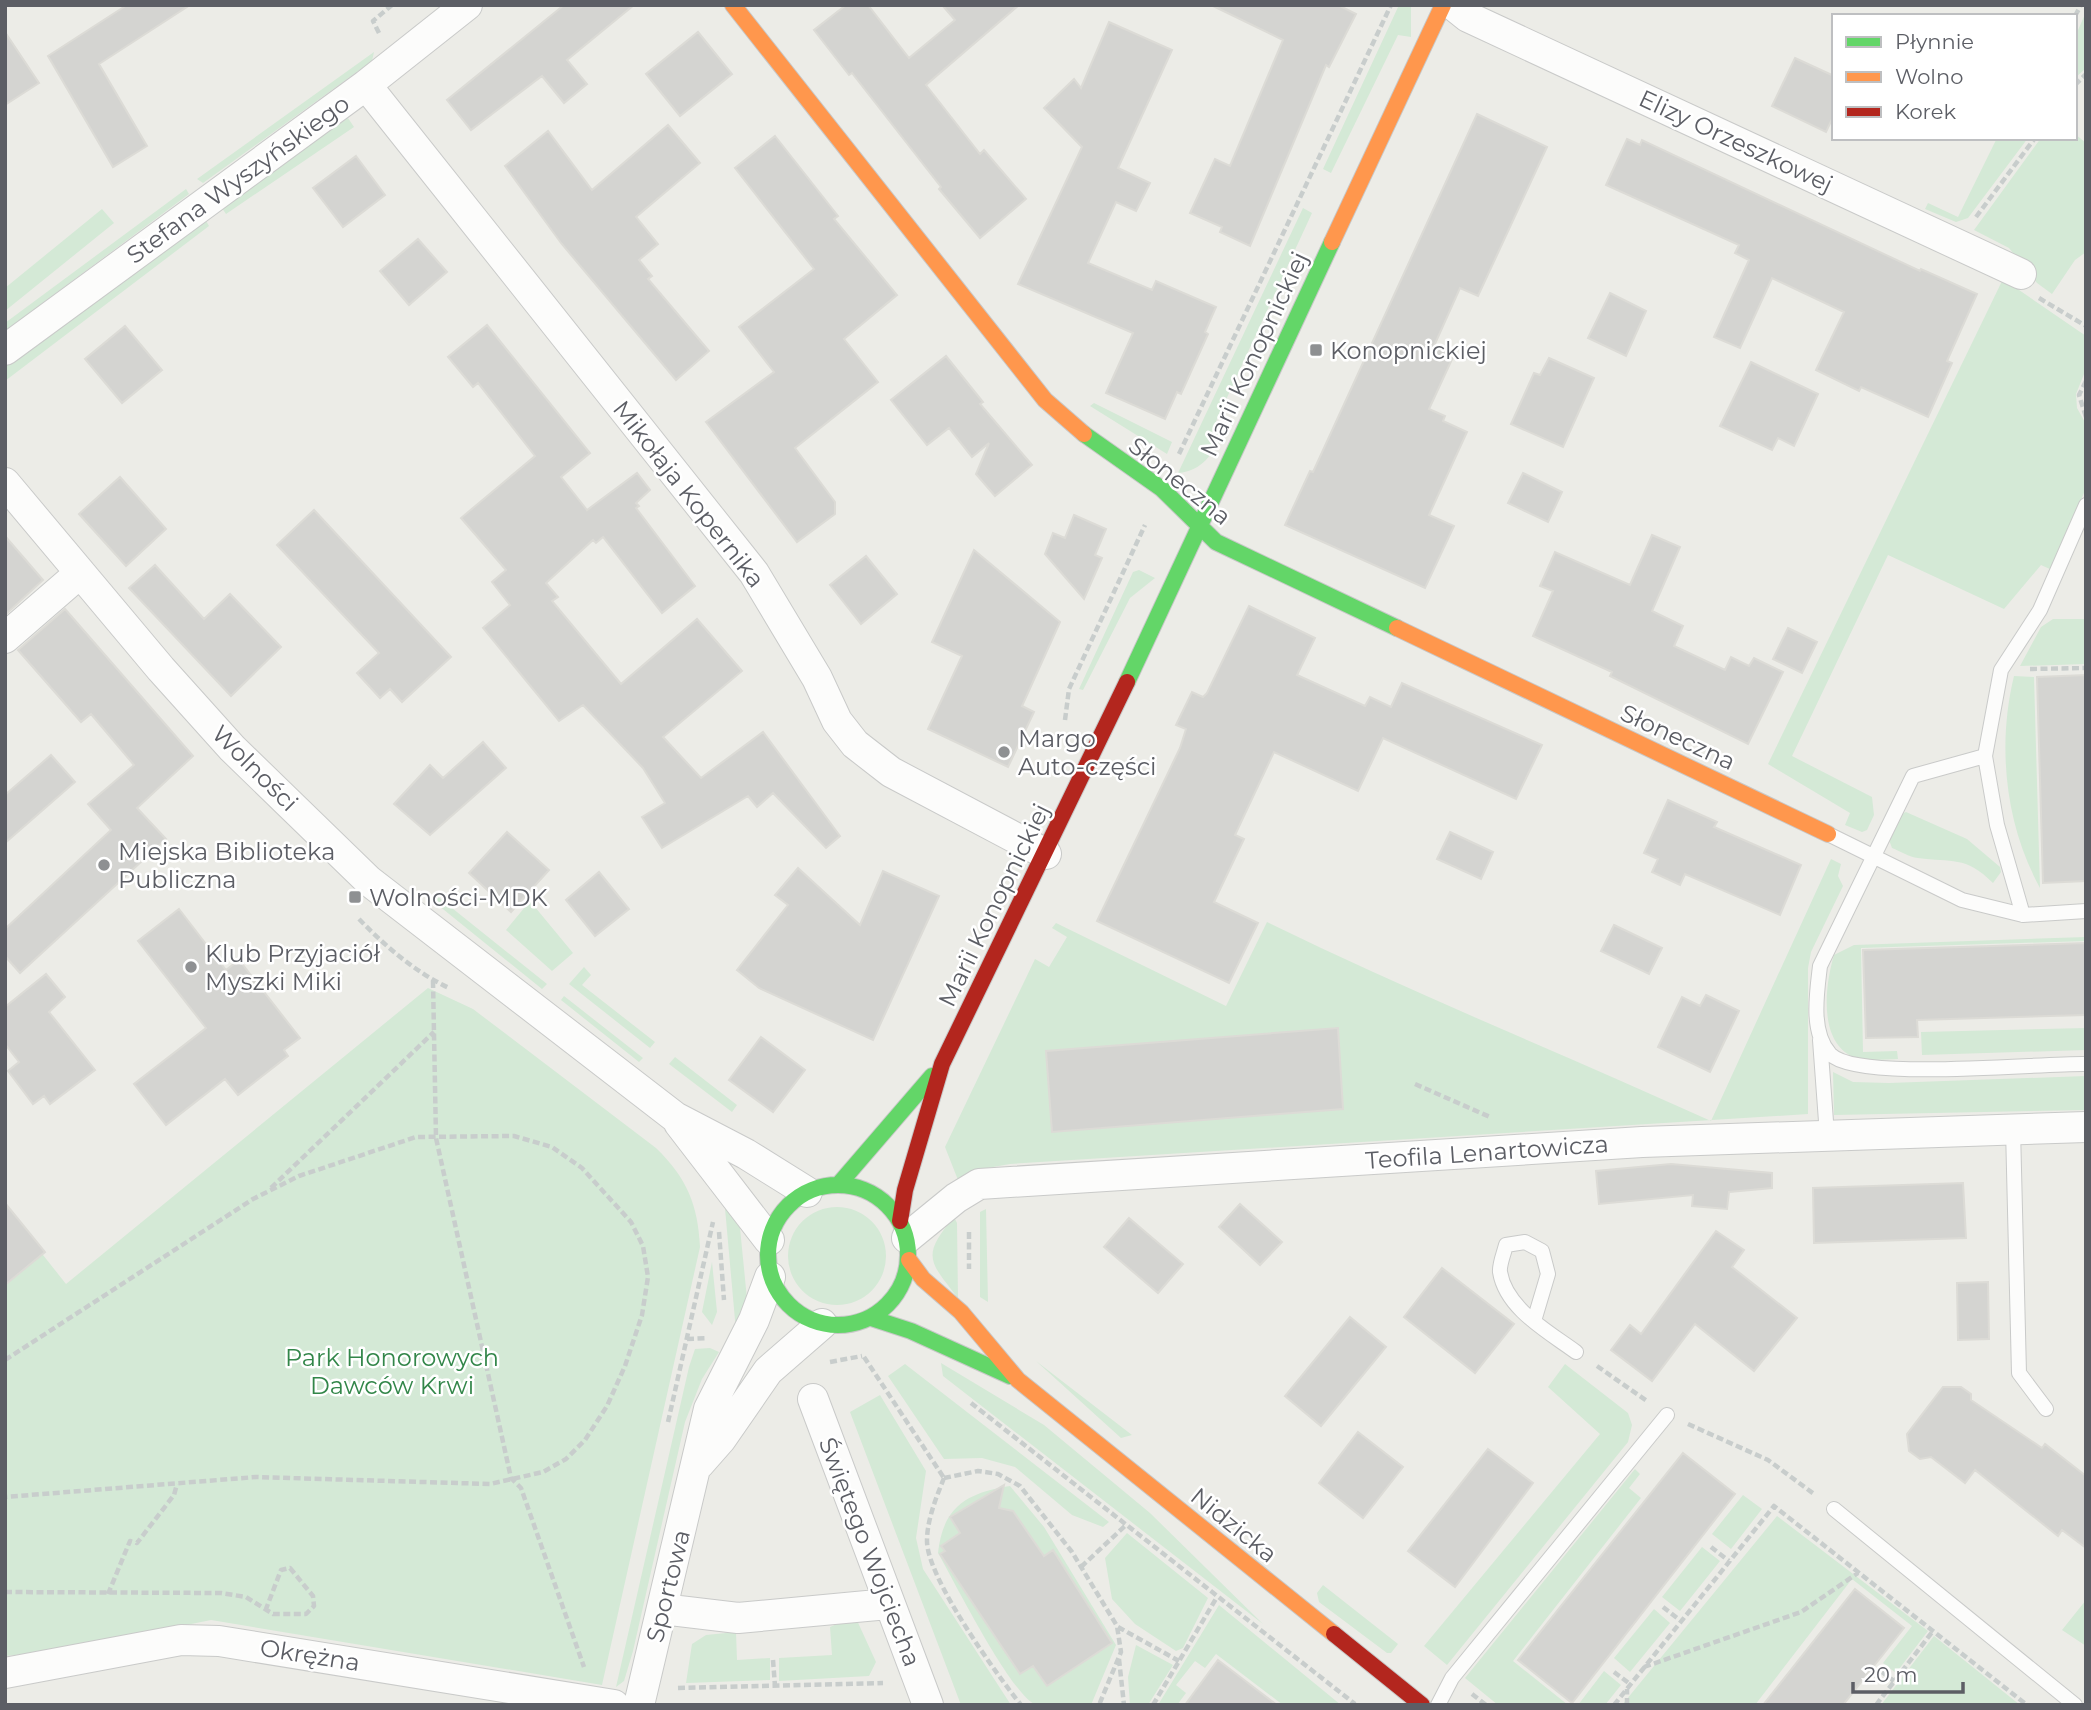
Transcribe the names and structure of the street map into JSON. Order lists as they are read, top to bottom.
{
  "streets": {
    "street": [
      "Elizy Orzeszkowej",
      "Stefana Wyszyńskiego",
      "Marii Konopnickiej",
      "Słoneczna",
      "Mikołaja Kopernika",
      "Wolności",
      "Teofila Lenartowicza",
      "Nidzicka",
      "Świętego Wojciecha",
      "Sportowa",
      "Okrężna"
    ]
  },
  "crossings": [
    ["Stefana Wyszyńskiego", "Mikołaja Kopernika"],
    ["Marii Konopnickiej", "Słoneczna"],
    ["Marii Konopnickiej", "Mikołaja Kopernika"],
    ["Teofila Lenartowicza", "Sportowa"]
  ],
  "parks": ["Park Honorowych Dawców Krwi"],
  "places": {
    "transit": ["Konopnickiej", "Wolności-MDK"],
    "other": ["Margo Auto-części", "Miejska Biblioteka Publiczna", "Klub Przyjaciół Myszki Miki"]
  },
  "legend": ["Płynnie", "Wolno", "Korek"],
  "scale_bar": "20 m"
}
